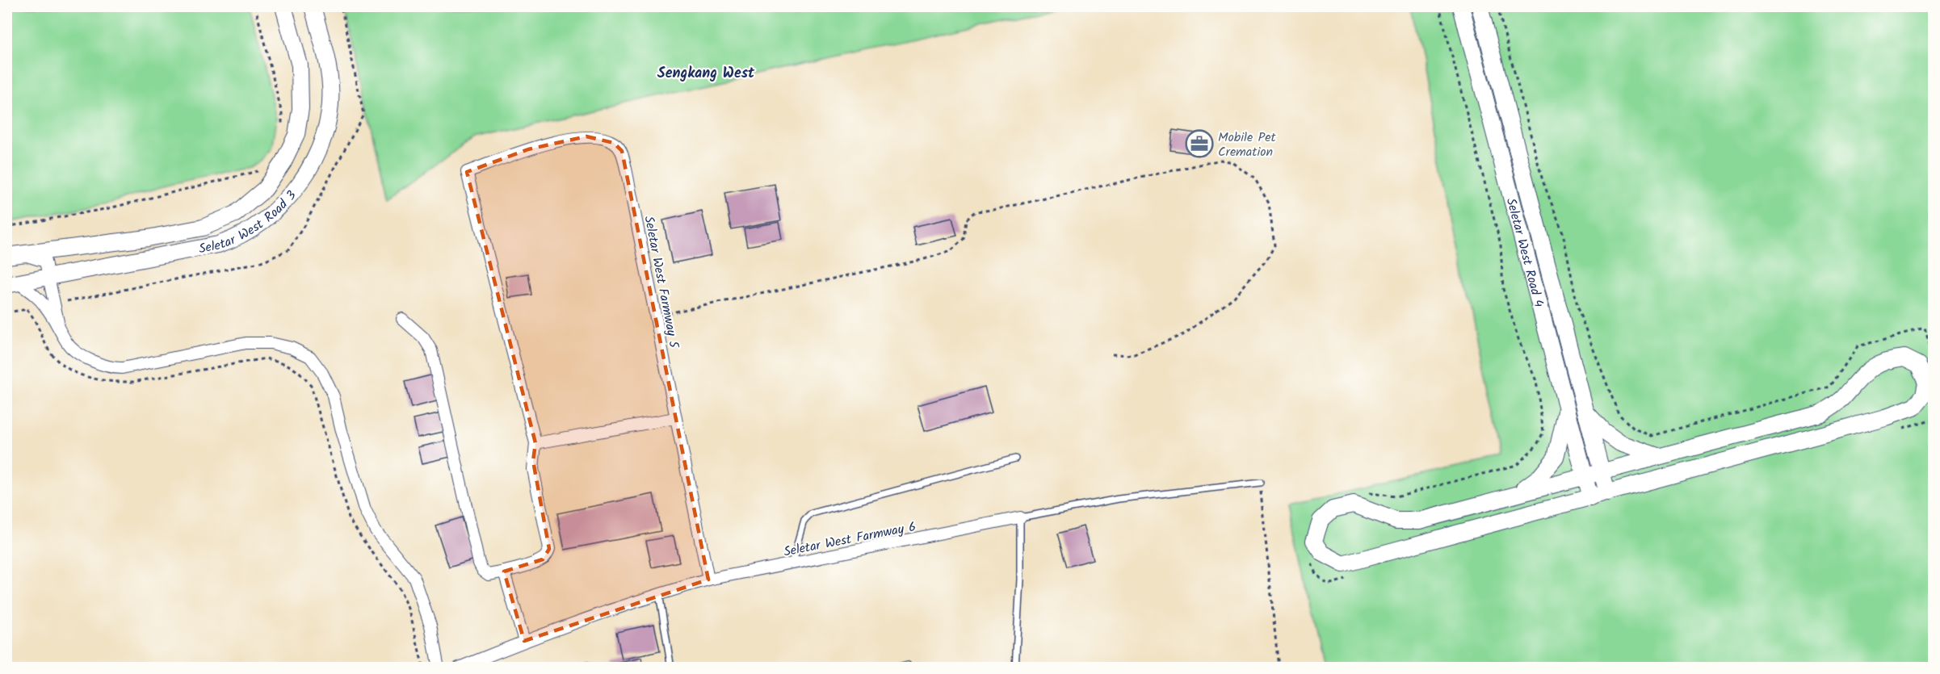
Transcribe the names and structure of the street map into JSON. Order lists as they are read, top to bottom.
{
  "streets": {
    "main road": ["Seletar West Road 3", "Seletar West Road 4"],
    "street": ["Seletar West Farmway 5", "Seletar West Farmway 6"]
  },
  "crossings": [
    ["Seletar West Farmway 5", "Seletar West Farmway 6"]
  ],
  "districts": ["Sengkang West"],
  "places": {
    "office": ["Mobile Pet Cremation"]
  }
}
